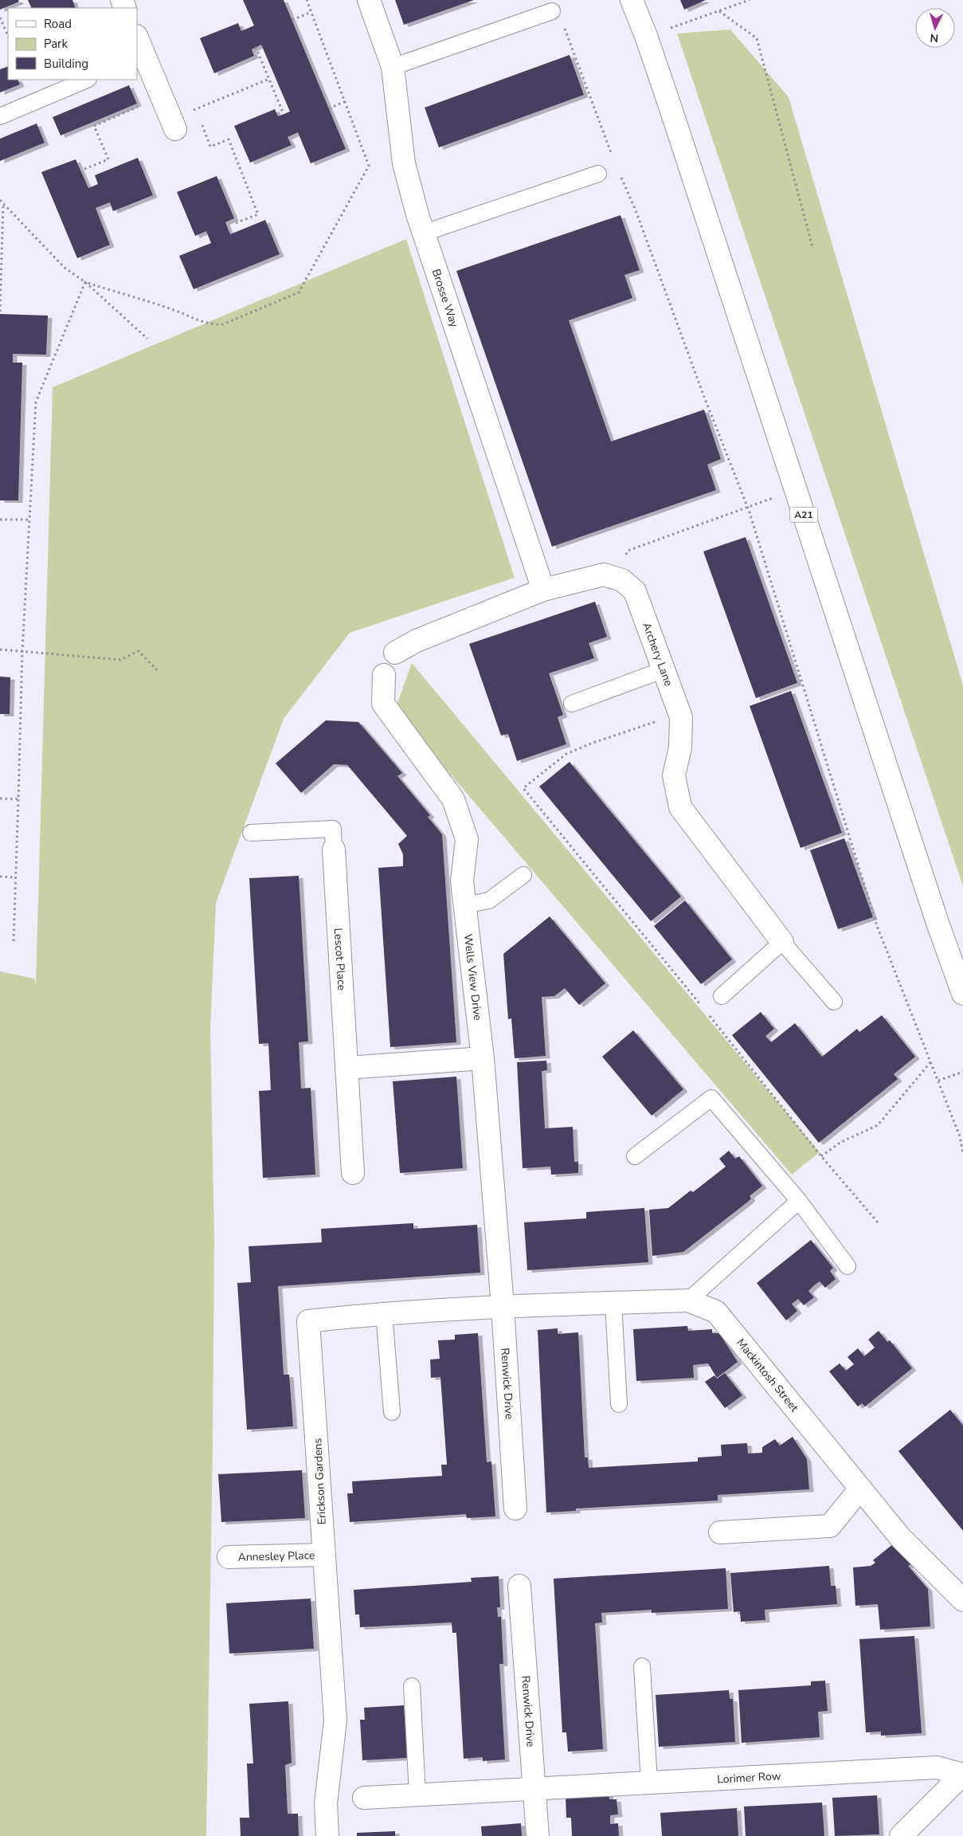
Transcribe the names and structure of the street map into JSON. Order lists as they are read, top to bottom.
{
  "streets": {
    "street": [
      "Brosse Way",
      "A21",
      "Archery Lane",
      "Lescot Place",
      "Wells View Drive",
      "Mackintosh Street",
      "Renwick Drive",
      "Erickson Gardens",
      "Annesley Place",
      "Lorimer Row"
    ]
  },
  "crossings": [
    ["Brosse Way", "Archery Lane"],
    ["Wells View Drive", "Mackintosh Street"],
    ["Wells View Drive", "Renwick Drive"],
    ["Wells View Drive", "Erickson Gardens"],
    ["Mackintosh Street", "Renwick Drive"],
    ["Mackintosh Street", "Erickson Gardens"],
    ["Renwick Drive", "Erickson Gardens"],
    ["Renwick Drive", "Lorimer Row"],
    ["Erickson Gardens", "Annesley Place"]
  ],
  "legend": ["Road", "Park", "Building"],
  "north": "bottom"
}
